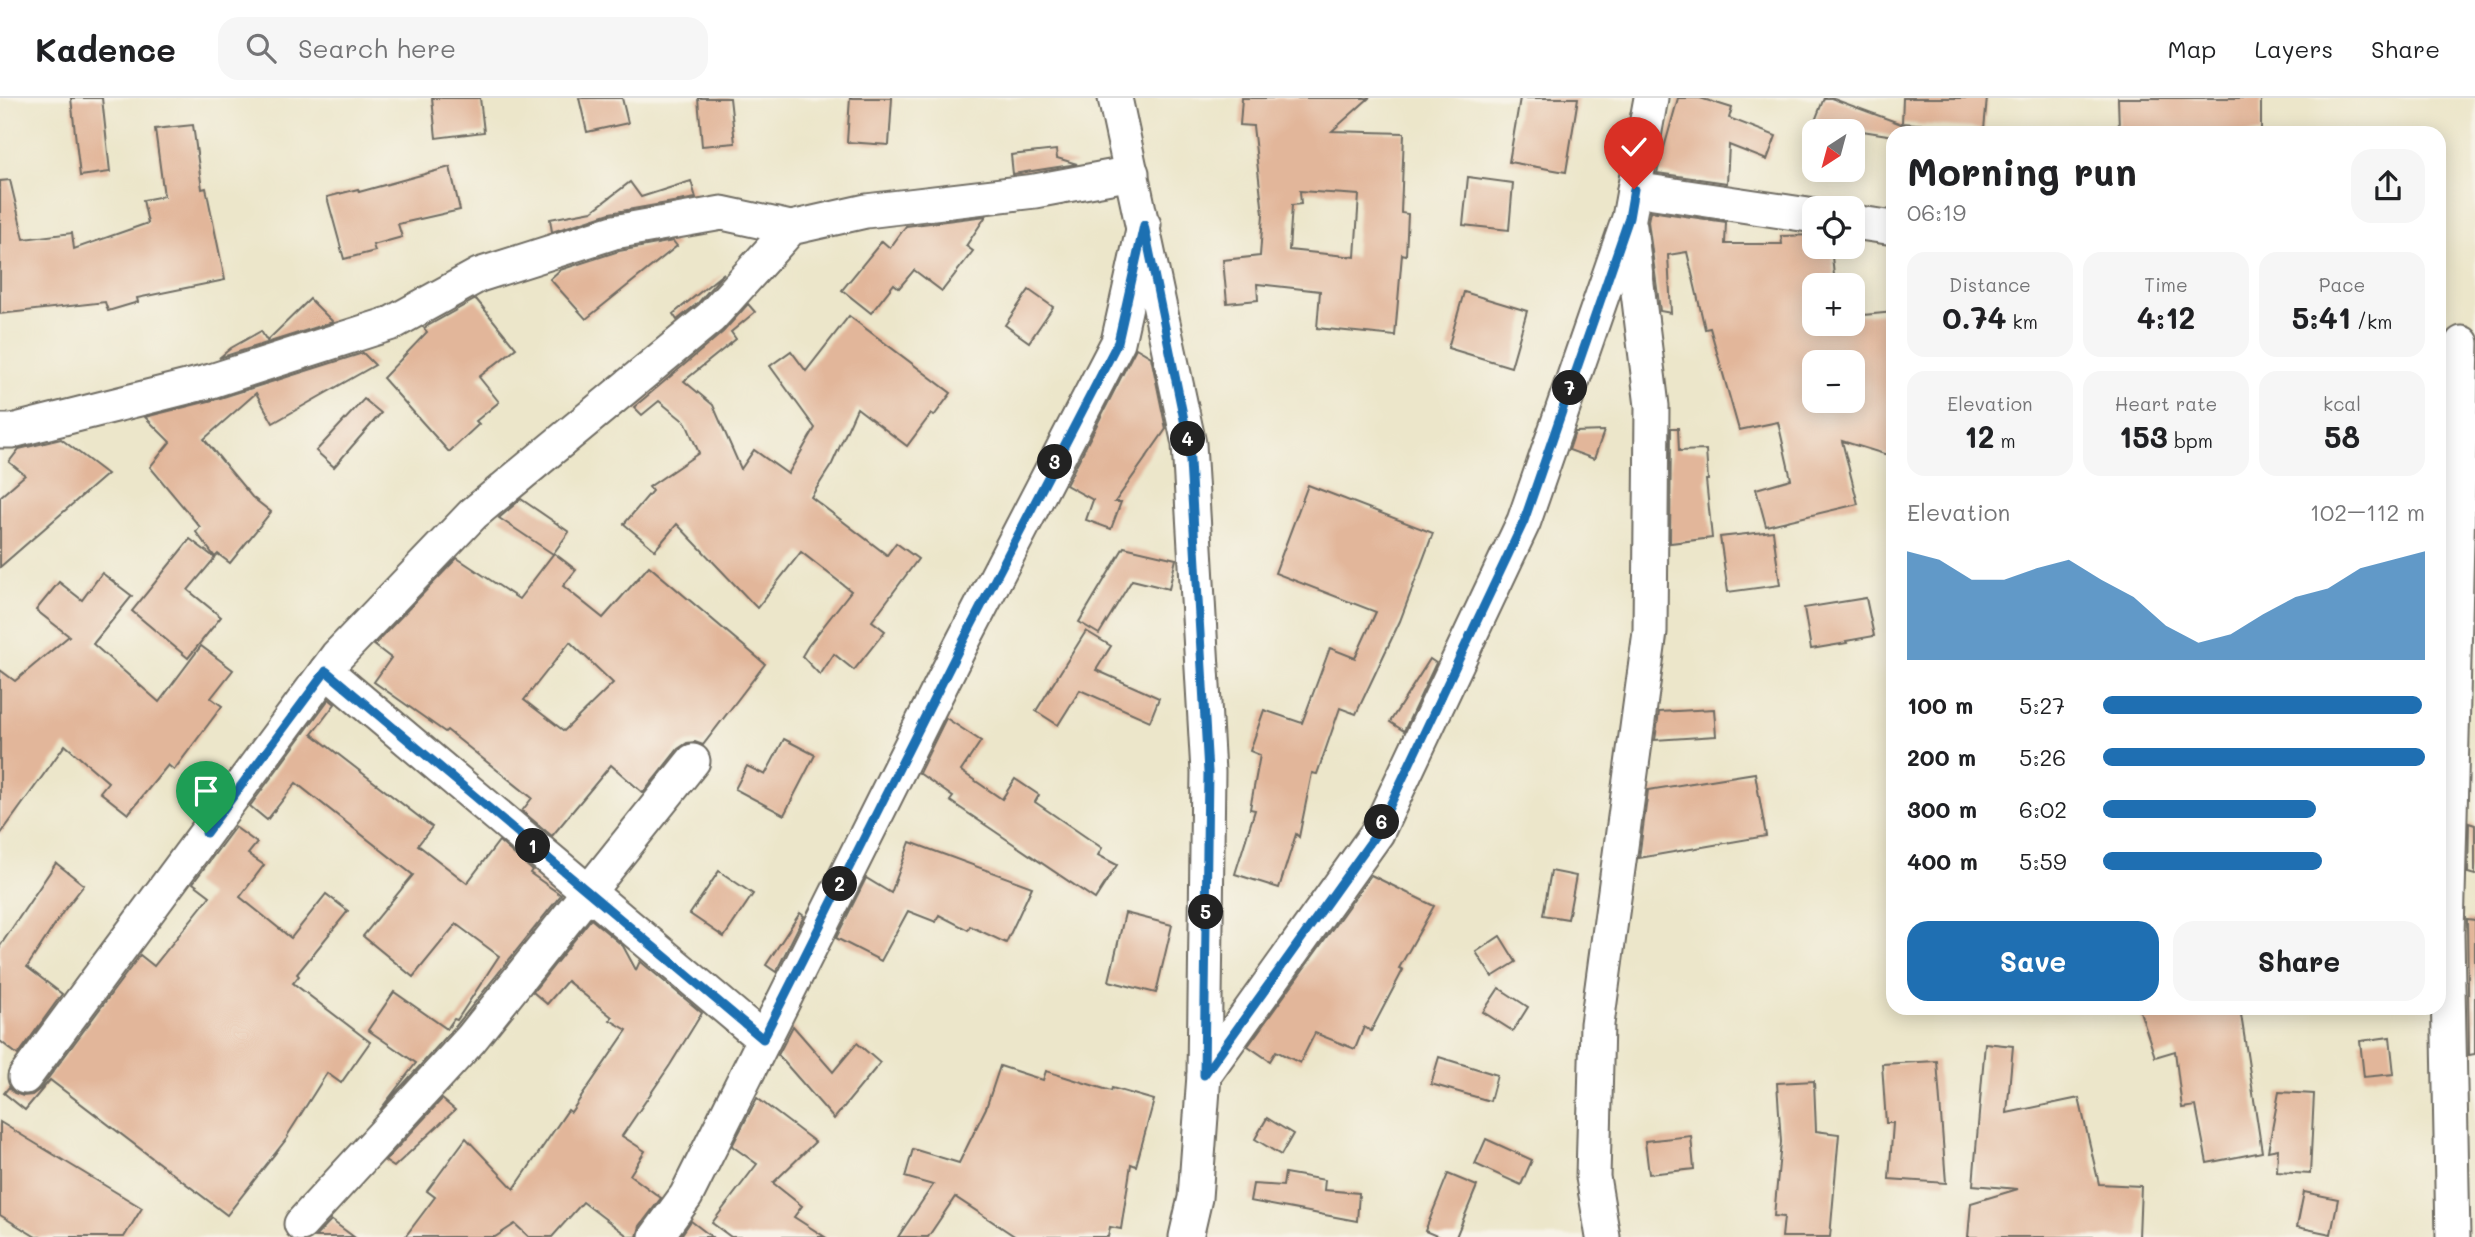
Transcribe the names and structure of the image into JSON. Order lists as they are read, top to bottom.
{
  "north": "bottom left",
  "page": {
    "header": "Kadence",
    "search": "Search here",
    "nav": ["Map", "Layers", "Share"],
    "map_buttons": ["+", "−"],
    "heading": ["Morning run", "06:19"],
    "stats": [
      ["Distance", "0.74 km"],
      ["Time", "4:12"],
      ["Pace", "5:41 /km"],
      ["Elevation", "12 m"],
      ["Heart rate", "153 bpm"],
      ["kcal", "58"]
    ],
    "pins": [
      "7",
      "4",
      "3",
      "6",
      "1",
      "2",
      "5"
    ],
    "chart": ["Elevation", "102–112 m"],
    "list": [
      {
        "name": "100 m",
        "note": "5:27"
      },
      {
        "name": "200 m",
        "note": "5:26"
      },
      {
        "name": "300 m",
        "note": "6:02"
      },
      {
        "name": "400 m",
        "note": "5:59"
      }
    ],
    "buttons": ["Save", "Share"]
  }
}
